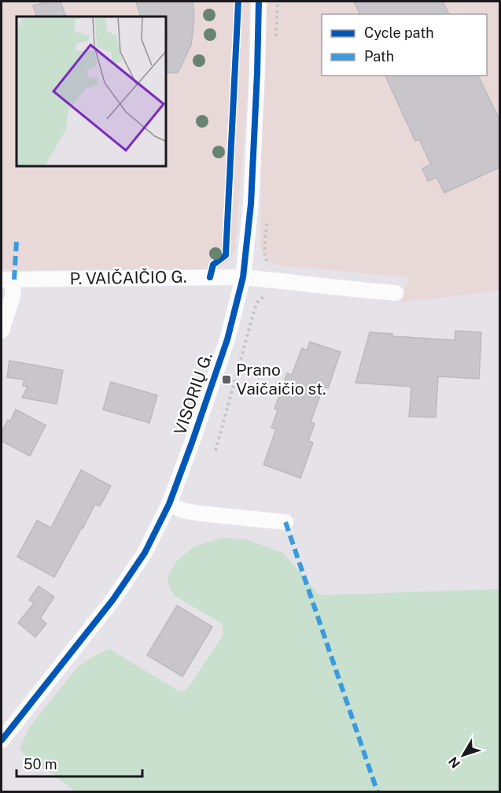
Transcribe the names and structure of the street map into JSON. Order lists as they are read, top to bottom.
{
  "streets": {
    "street": ["P. VAIČAIČIO G.", "VISORIŲ G."]
  },
  "crossings": [
    ["P. VAIČAIČIO G.", "VISORIŲ G."]
  ],
  "places": {
    "transit": ["Prano Vaičaičio st."]
  },
  "legend": ["Cycle path", "Path"],
  "scale_bar": "50 m",
  "north": "bottom left"
}
